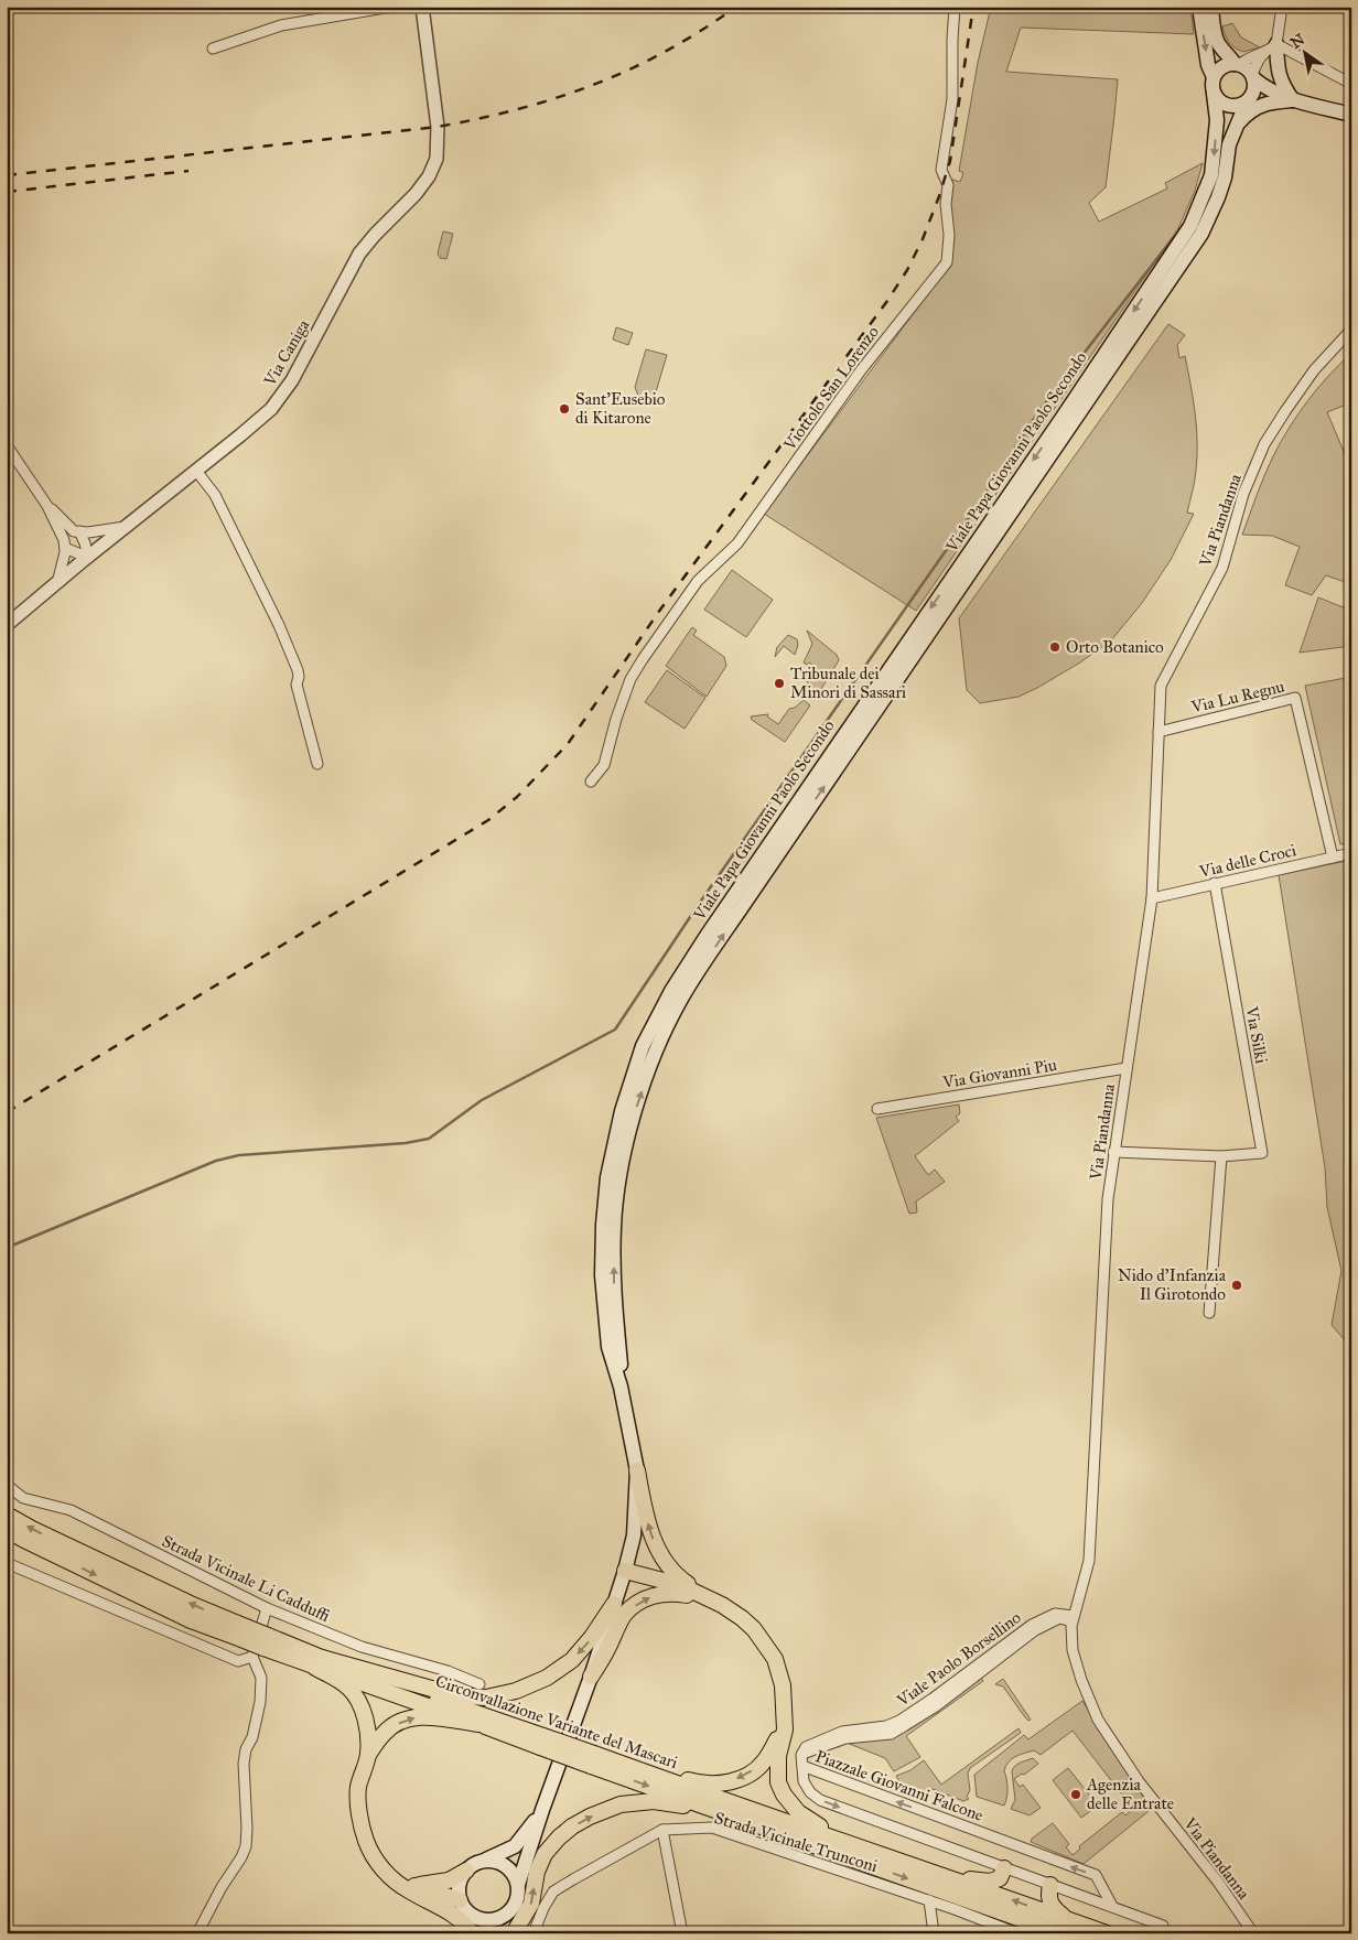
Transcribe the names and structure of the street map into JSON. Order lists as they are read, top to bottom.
{
  "streets": {
    "highway": ["Circonvallazione Variante del Mascari"],
    "main road": ["Viale Papa Giovanni Paolo Secondo"],
    "street": [
      "Via Caniga",
      "Viottolo San Lorenzo",
      "Via Piandanna",
      "Via Lu Regnu",
      "Via delle Croci",
      "Via Silki",
      "Via Giovanni Piu",
      "Strada Vicinale Li Cadduffi",
      "Viale Paolo Borsellino",
      "Piazzale Giovanni Falcone",
      "Strada Vicinale Trunconi"
    ]
  },
  "crossings": [
    ["Via Piandanna", "Via Lu Regnu"],
    ["Via Piandanna", "Via delle Croci"],
    ["Via Piandanna", "Via Silki"],
    ["Via Piandanna", "Via Giovanni Piu"],
    ["Via Piandanna", "Viale Paolo Borsellino"],
    ["Via Lu Regnu", "Via delle Croci"],
    ["Via delle Croci", "Via Silki"],
    ["Viale Paolo Borsellino", "Piazzale Giovanni Falcone"]
  ],
  "places": [
    "Sant'Eusebio di Kitarone",
    "Orto Botanico",
    "Tribunale dei Minori di Sassari",
    "Nido d'Infanzia Il Girotondo",
    "Agenzia delle Entrate"
  ],
  "north": "top left"
}
